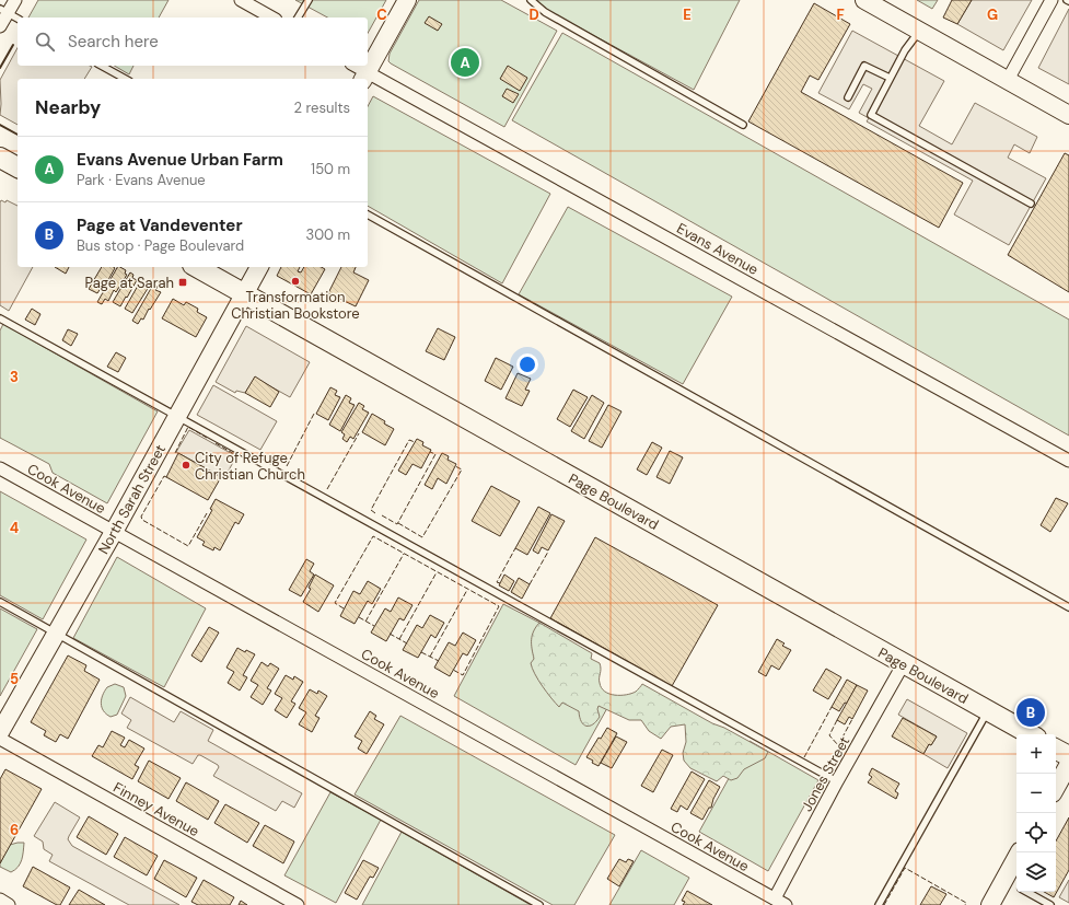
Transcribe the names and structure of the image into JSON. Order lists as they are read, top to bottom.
{
  "streets": {
    "main road": ["Page Boulevard"],
    "street": [
      "Evans Avenue",
      "Cook Avenue",
      "North Sarah Street",
      "Jones Street",
      "Finney Avenue"
    ]
  },
  "crossings": [
    ["Cook Avenue", "North Sarah Street"],
    ["Cook Avenue", "Jones Street"],
    ["North Sarah Street", "Page Boulevard"],
    ["Page Boulevard", "Jones Street"]
  ],
  "places": {
    "other": ["Transformation Christian Bookstore", "City of Refuge Christian Church"],
    "transit": ["Page at Sarah"]
  },
  "page": {
    "search": "Search here",
    "pins": ["A", "B"],
    "heading": ["Nearby", "2 results"],
    "list": [
      {
        "mark": "A",
        "name": "Evans Avenue Urban Farm",
        "note": "Park · Evans Avenue",
        "value": "150 m"
      },
      {
        "mark": "B",
        "name": "Page at Vandeventer",
        "note": "Bus stop · Page Boulevard",
        "value": "300 m"
      }
    ],
    "map_buttons": ["+", "−"]
  },
  "grid": {
    "columns": [
      "C",
      "D",
      "E",
      "F",
      "G"
    ],
    "rows": [
      "3",
      "4",
      "5",
      "6"
    ]
  }
}
